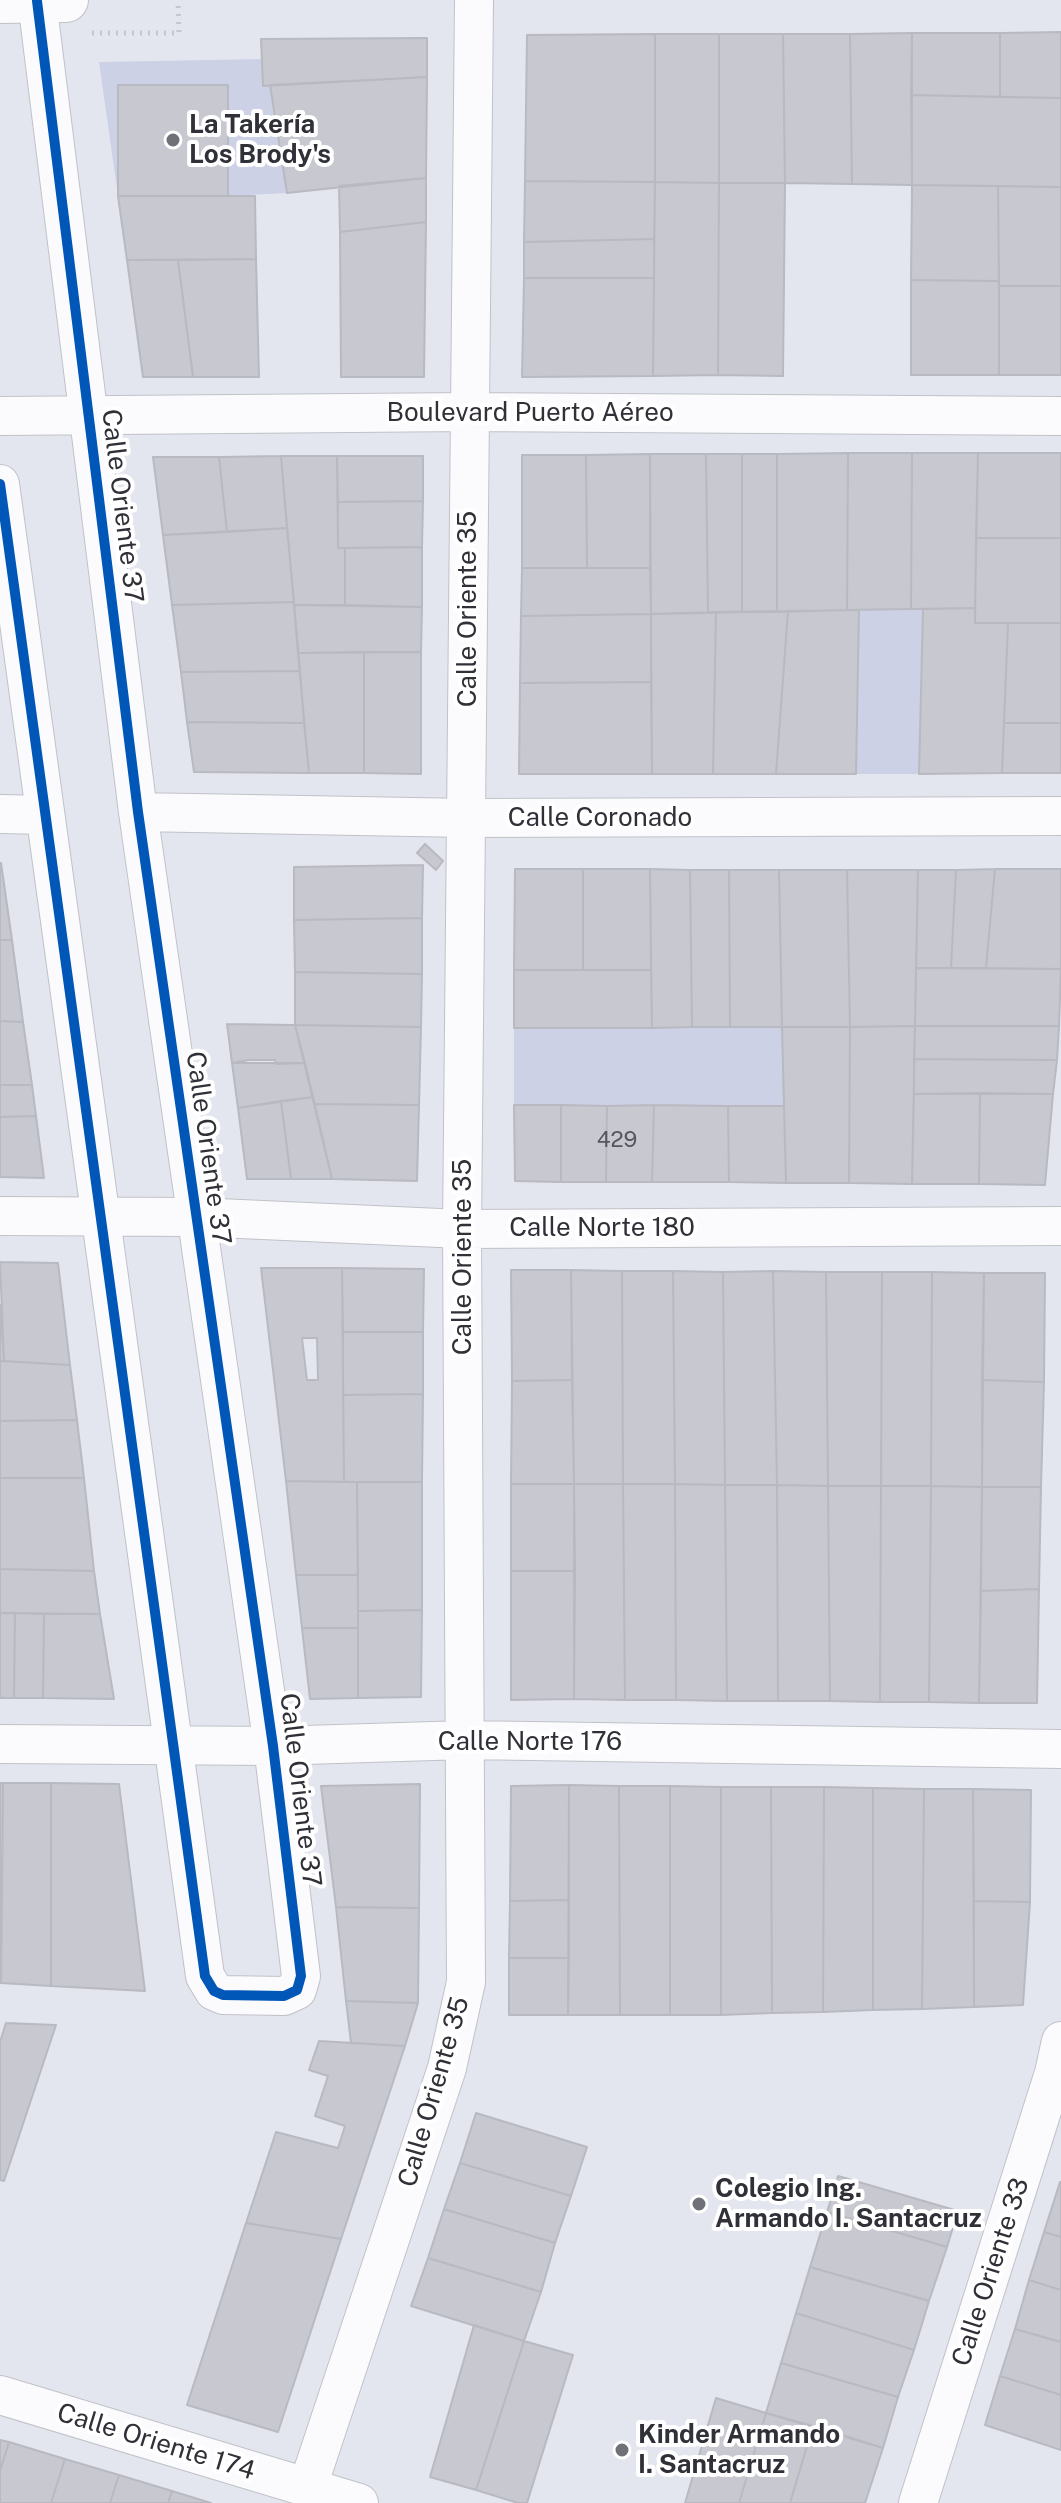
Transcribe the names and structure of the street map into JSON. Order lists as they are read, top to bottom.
{
  "streets": {
    "street": [
      "Boulevard Puerto Aéreo",
      "Calle Oriente 37",
      "Calle Oriente 35",
      "Calle Coronado",
      "Calle Norte 180",
      "Calle Norte 176",
      "Calle Oriente 33",
      "Calle Oriente 174"
    ]
  },
  "crossings": [
    ["Boulevard Puerto Aéreo", "Calle Oriente 37"],
    ["Boulevard Puerto Aéreo", "Calle Oriente 35"],
    ["Calle Oriente 37", "Calle Coronado"],
    ["Calle Oriente 37", "Calle Norte 180"],
    ["Calle Oriente 37", "Calle Norte 176"],
    ["Calle Oriente 35", "Calle Coronado"],
    ["Calle Oriente 35", "Calle Norte 180"],
    ["Calle Oriente 35", "Calle Norte 176"],
    ["Calle Oriente 35", "Calle Oriente 174"]
  ],
  "places": ["La Takería Los Brody's", "Colegio Ing. Armando I. Santacruz", "Kinder Armando I. Santacruz"],
  "house_numbers": ["429"]
}
